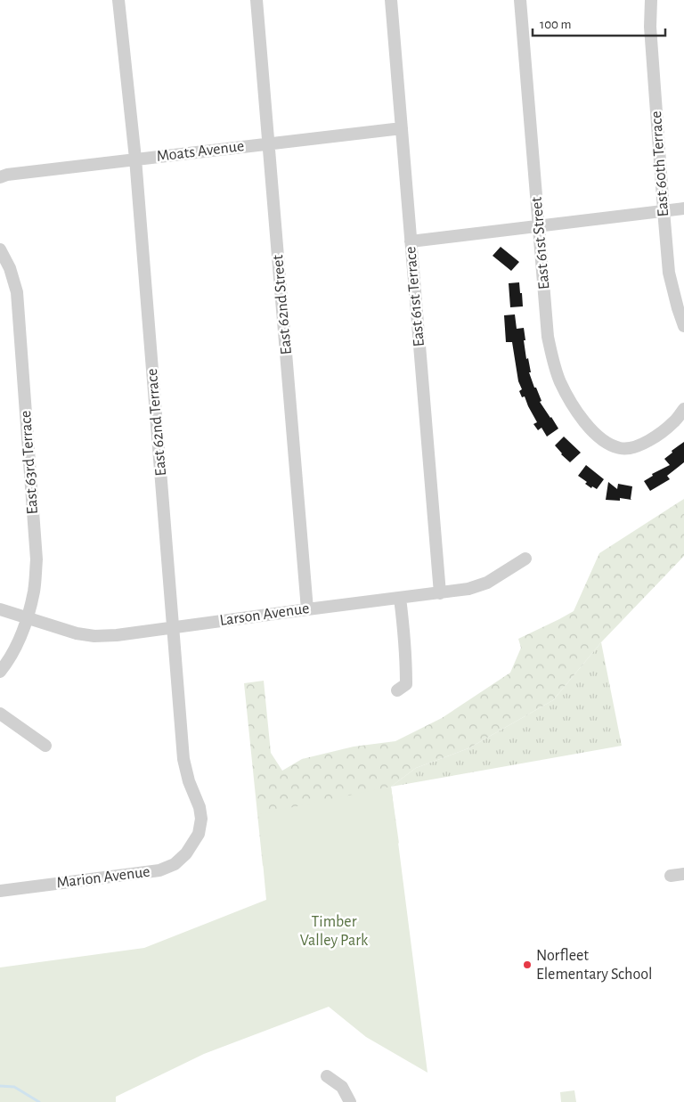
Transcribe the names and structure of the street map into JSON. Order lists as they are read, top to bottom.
{
  "streets": {
    "street": [
      "Moats Avenue",
      "East 60th Terrace",
      "East 61st Street",
      "East 61st Terrace",
      "East 62nd Street",
      "East 62nd Terrace",
      "East 63rd Terrace",
      "Larson Avenue",
      "Marion Avenue"
    ]
  },
  "crossings": [
    ["Moats Avenue", "East 61st Terrace"],
    ["Moats Avenue", "East 62nd Street"],
    ["Moats Avenue", "East 62nd Terrace"],
    ["East 61st Terrace", "Larson Avenue"],
    ["East 62nd Street", "Larson Avenue"],
    ["East 62nd Terrace", "Larson Avenue"],
    ["East 62nd Terrace", "Marion Avenue"],
    ["East 63rd Terrace", "Larson Avenue"]
  ],
  "parks": ["Timber Valley Park"],
  "places": ["Norfleet Elementary School"],
  "scale_bar": "100 m"
}
